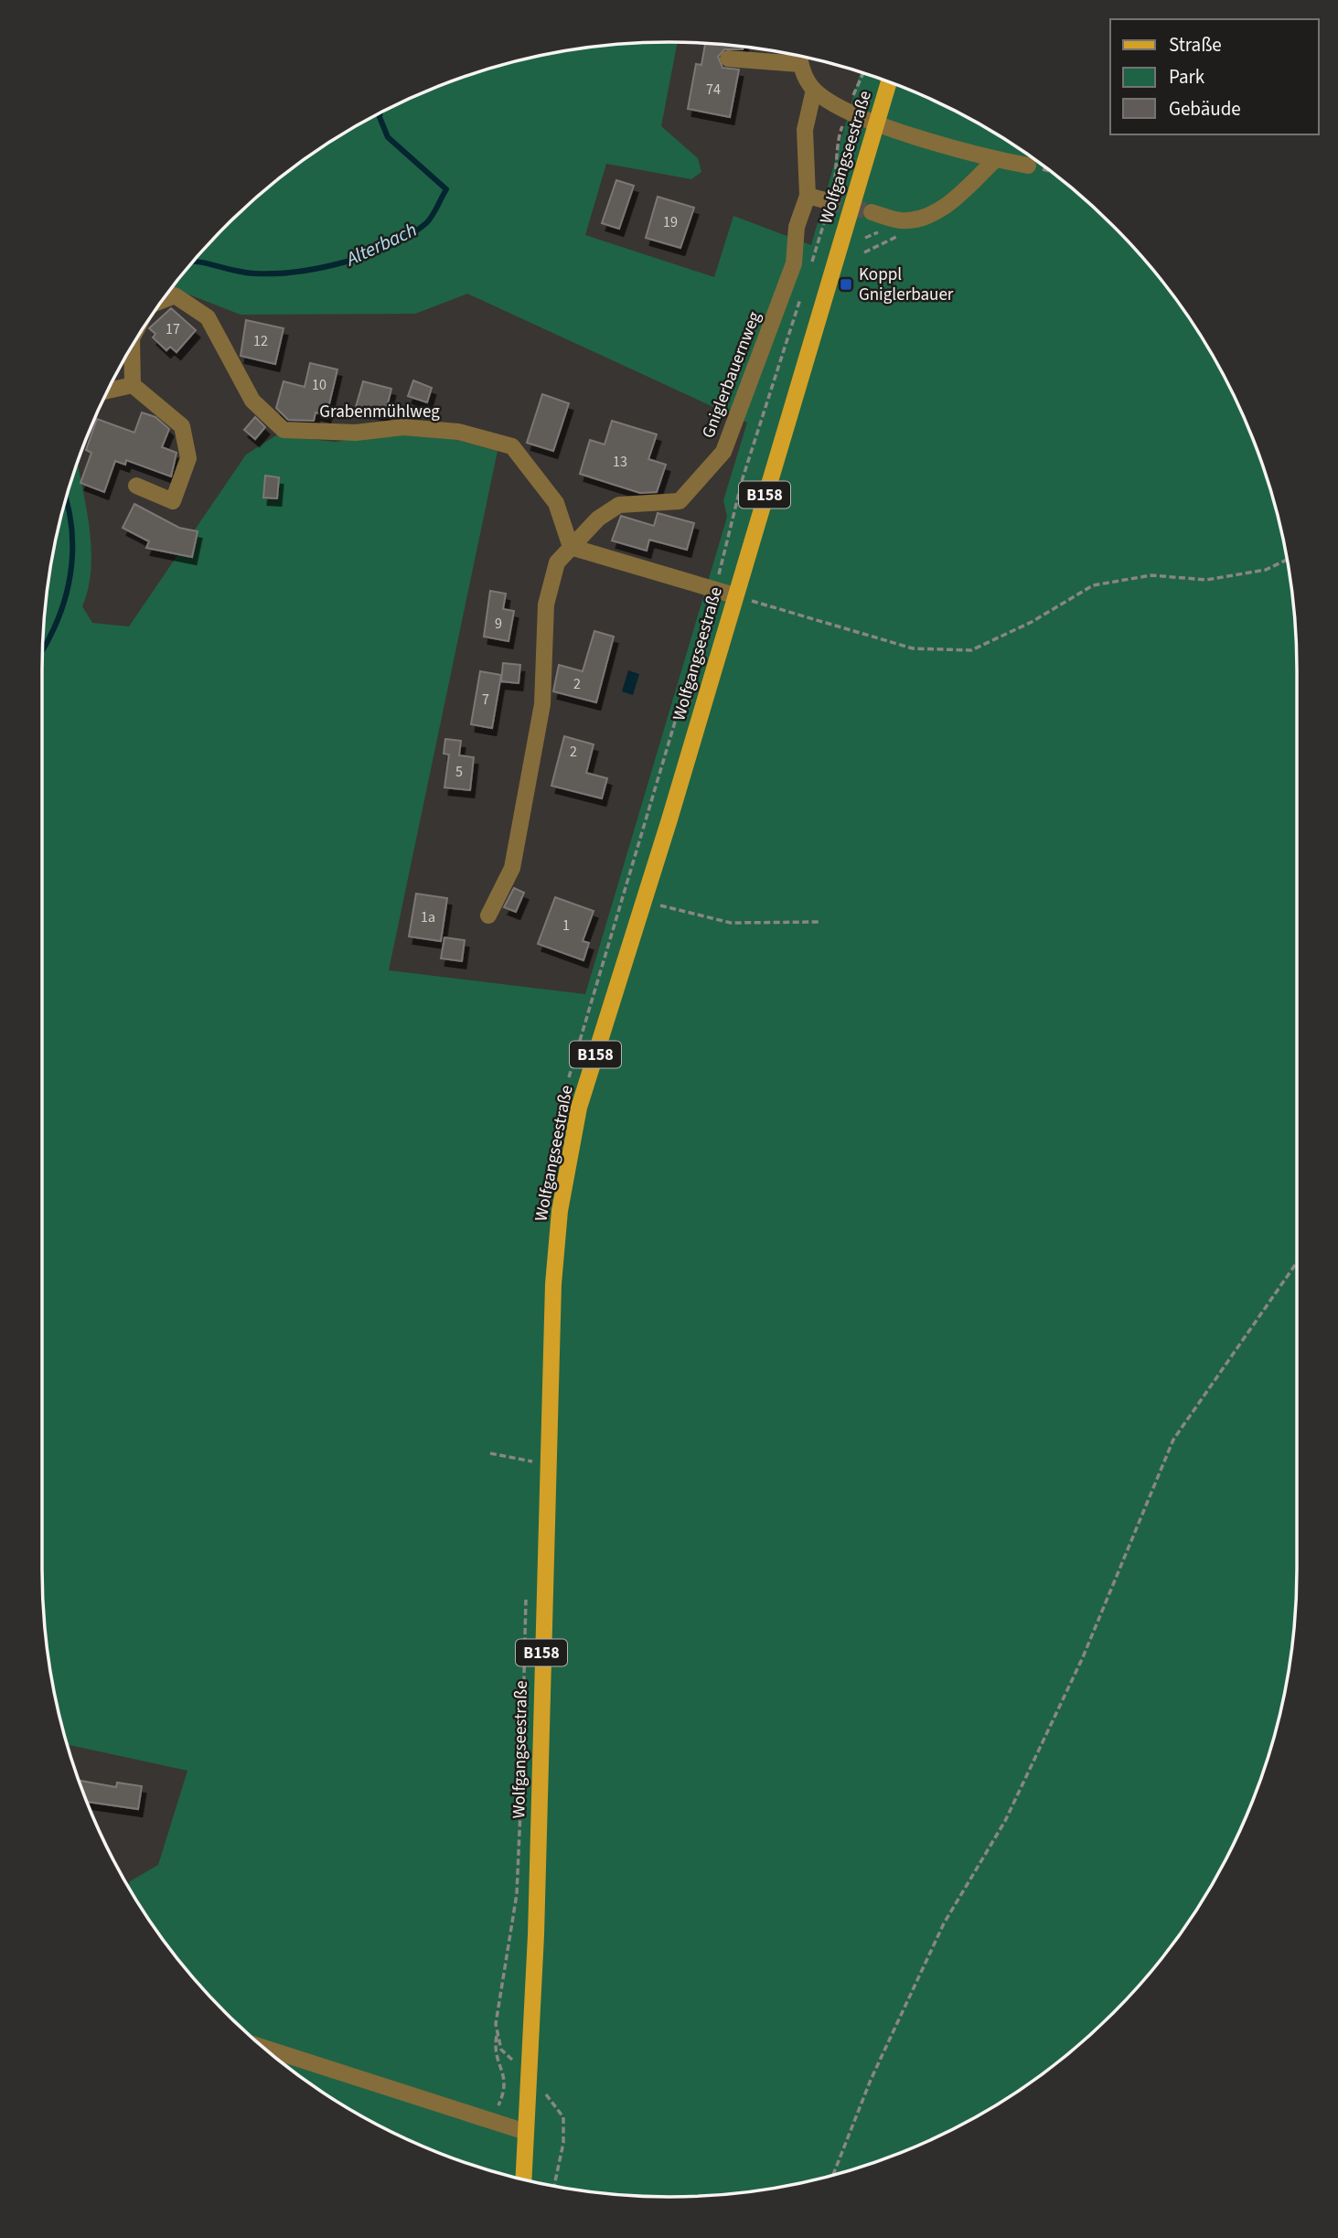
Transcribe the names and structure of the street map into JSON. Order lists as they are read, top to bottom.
{
  "streets": {
    "main road": ["Wolfgangseestraße", "B158"],
    "street": ["Gniglerbauernweg", "Grabenmühlweg"]
  },
  "crossings": [
    ["Gniglerbauernweg", "Grabenmühlweg"]
  ],
  "water": ["Alterbach"],
  "places": {
    "transit": ["Koppl Gniglerbauer"]
  },
  "house_numbers": [
    "74",
    "19",
    "17",
    "12",
    "10",
    "13",
    "9",
    "2",
    "7",
    "2",
    "5",
    "1a",
    "1"
  ],
  "legend": ["Straße", "Park", "Gebäude"]
}
